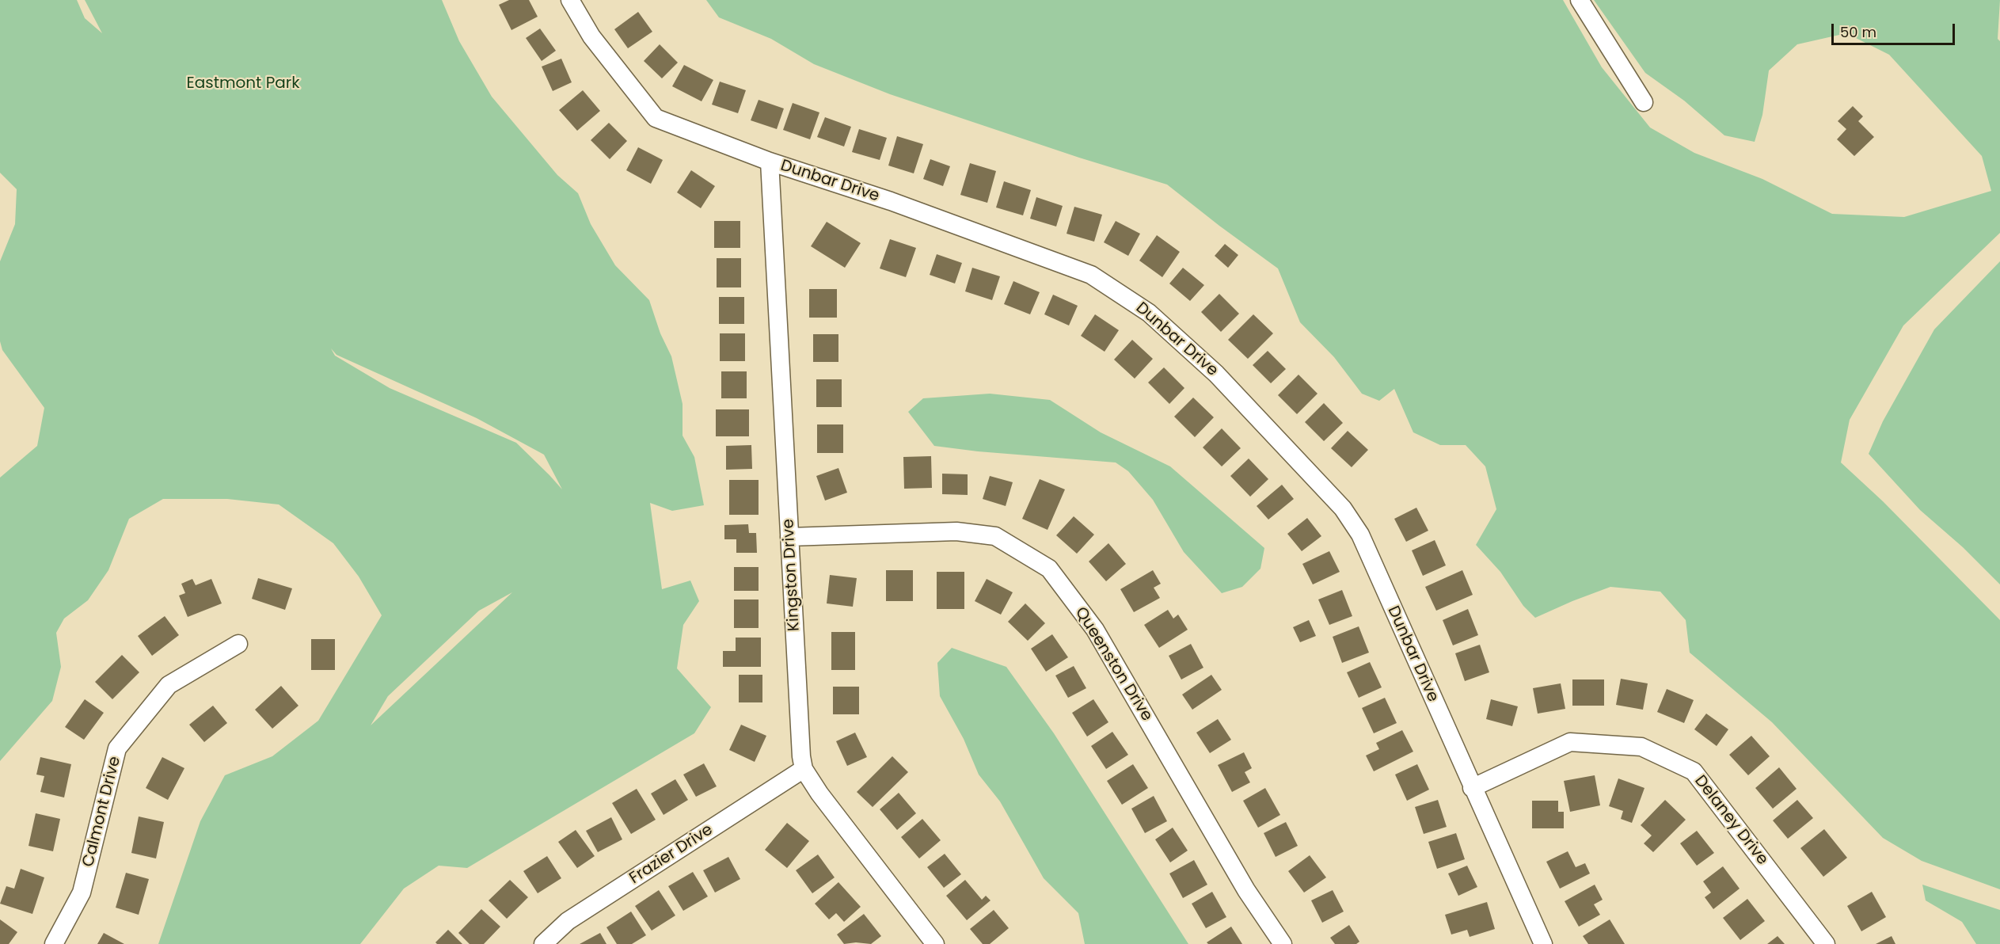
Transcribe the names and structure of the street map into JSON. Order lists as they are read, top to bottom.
{
  "streets": {
    "street": [
      "Dunbar Drive",
      "Kingston Drive",
      "Queenston Drive",
      "Calmont Drive",
      "Delaney Drive",
      "Frazier Drive"
    ]
  },
  "crossings": [
    ["Dunbar Drive", "Kingston Drive"],
    ["Dunbar Drive", "Delaney Drive"],
    ["Kingston Drive", "Queenston Drive"],
    ["Kingston Drive", "Frazier Drive"]
  ],
  "parks": ["Eastmont Park"],
  "scale_bar": "50 m"
}
